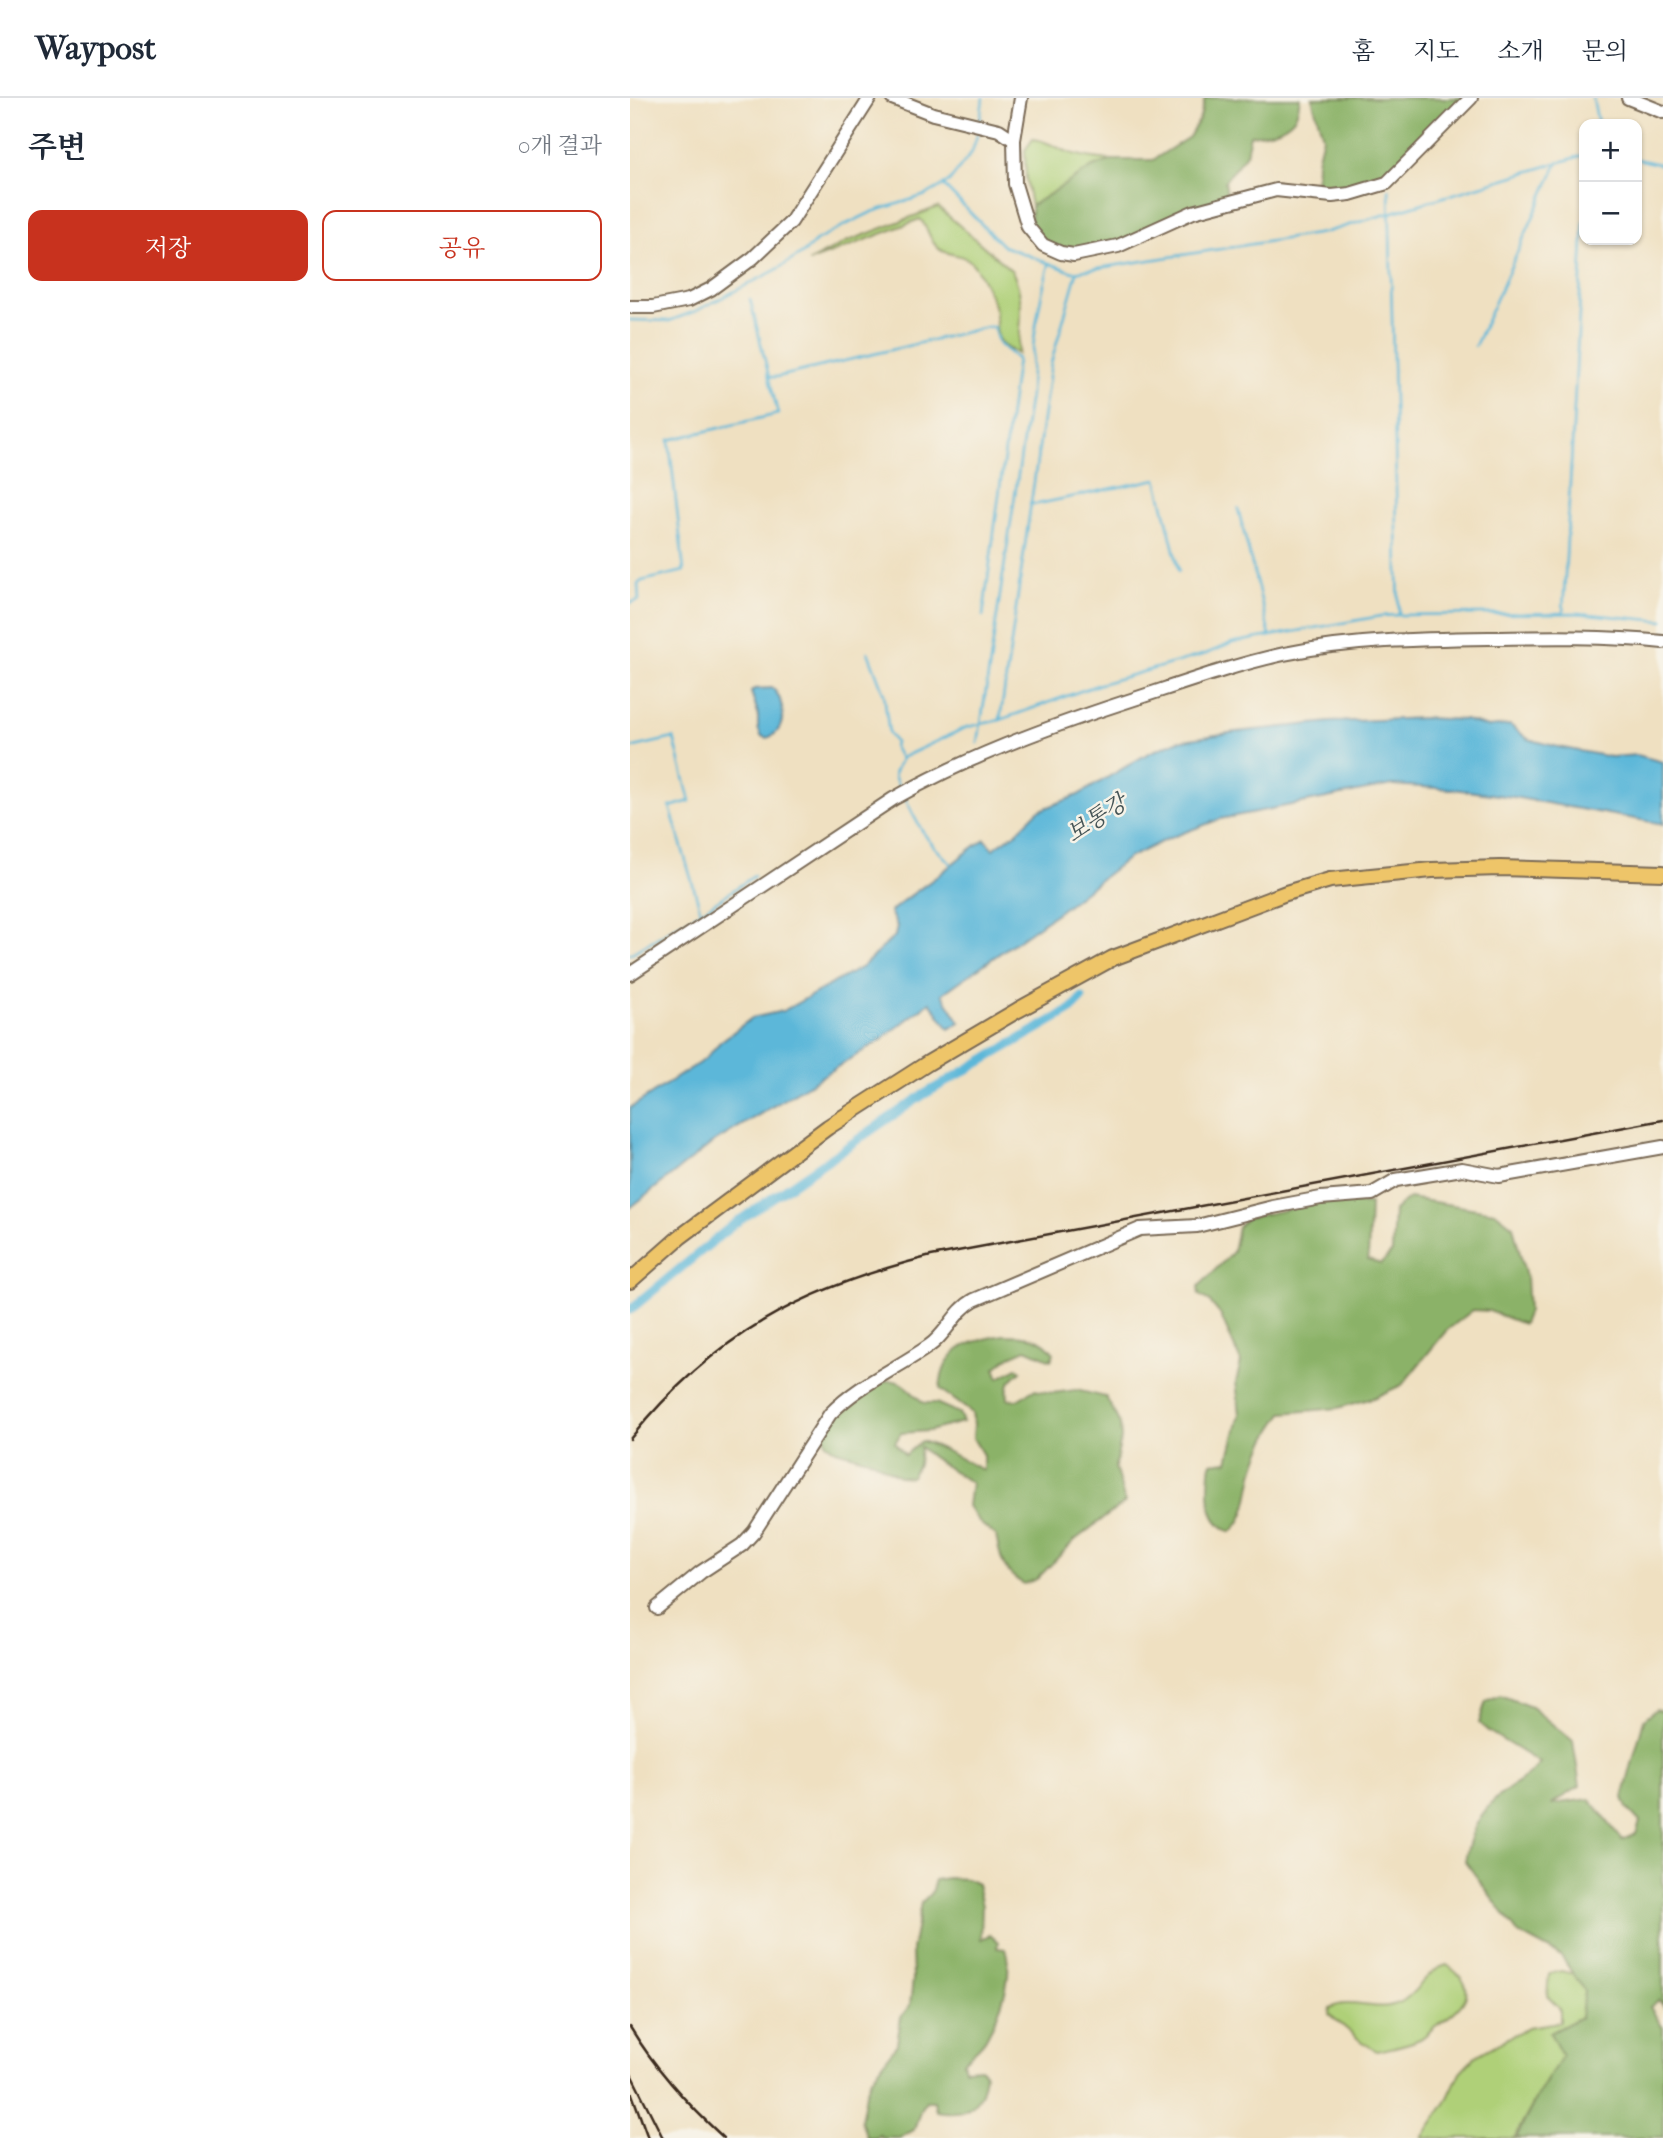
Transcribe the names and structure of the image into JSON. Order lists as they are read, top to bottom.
{
  "water": ["보통강"],
  "page": {
    "header": "Waypost",
    "nav": [
      "홈",
      "지도",
      "소개",
      "문의"
    ],
    "heading": ["주변", "0개 결과"],
    "map_buttons": ["+", "−"],
    "buttons": ["저장", "공유"]
  }
}
